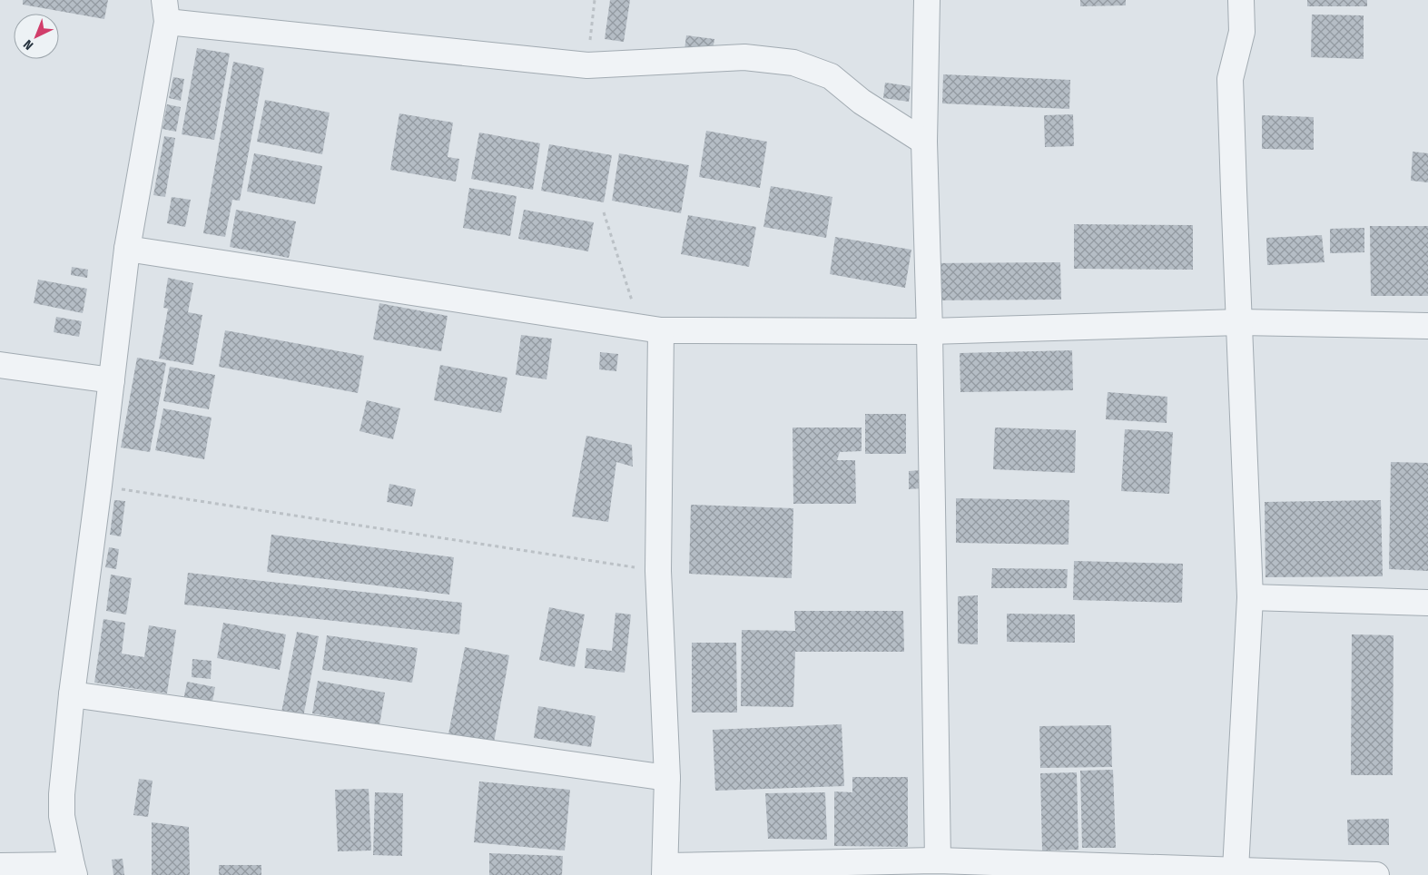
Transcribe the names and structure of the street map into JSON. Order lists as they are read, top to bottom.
{
  "north": "bottom left"
}
